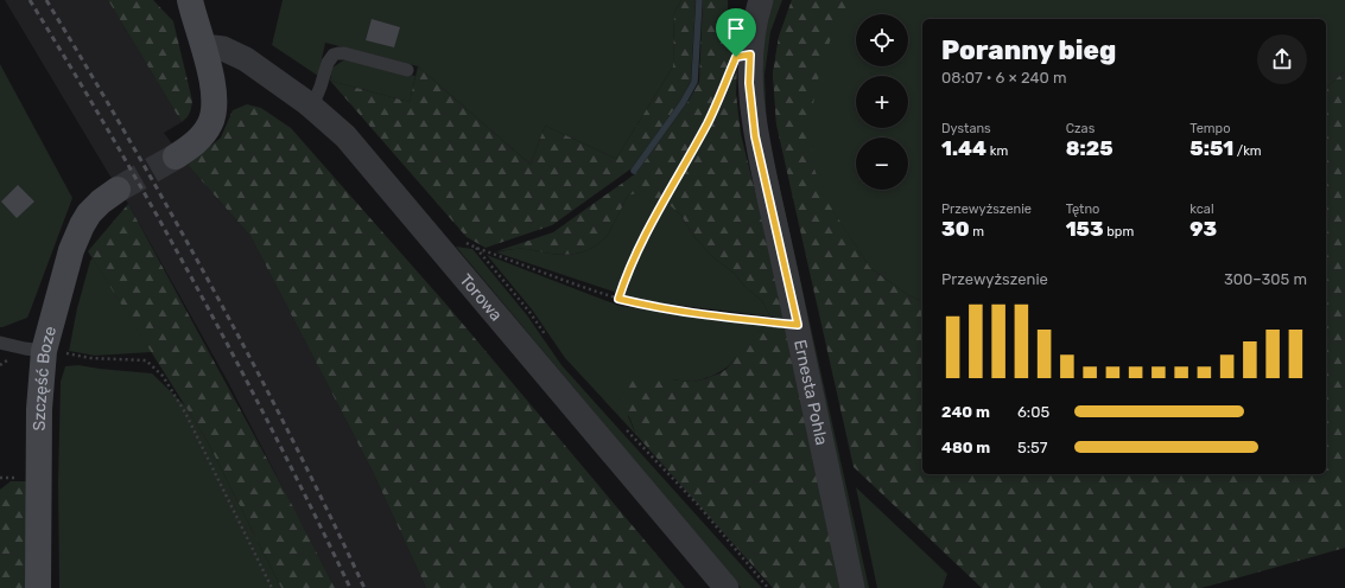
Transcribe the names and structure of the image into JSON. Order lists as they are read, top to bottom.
{
  "streets": {
    "street": ["Torowa", "Szczęść Boze", "Ernesta Pohla"]
  },
  "page": {
    "map_buttons": ["+", "−"],
    "heading": ["Poranny bieg", "08:07 · 6 × 240 m"],
    "stats": [
      ["Dystans", "1.44 km"],
      ["Czas", "8:25"],
      ["Tempo", "5:51 /km"],
      ["Przewyższenie", "30 m"],
      ["Tętno", "153 bpm"],
      ["kcal", "93"]
    ],
    "chart": ["Przewyższenie", "300–305 m"],
    "list": [
      {
        "name": "240 m",
        "note": "6:05"
      },
      {
        "name": "480 m",
        "note": "5:57"
      }
    ]
  }
}
